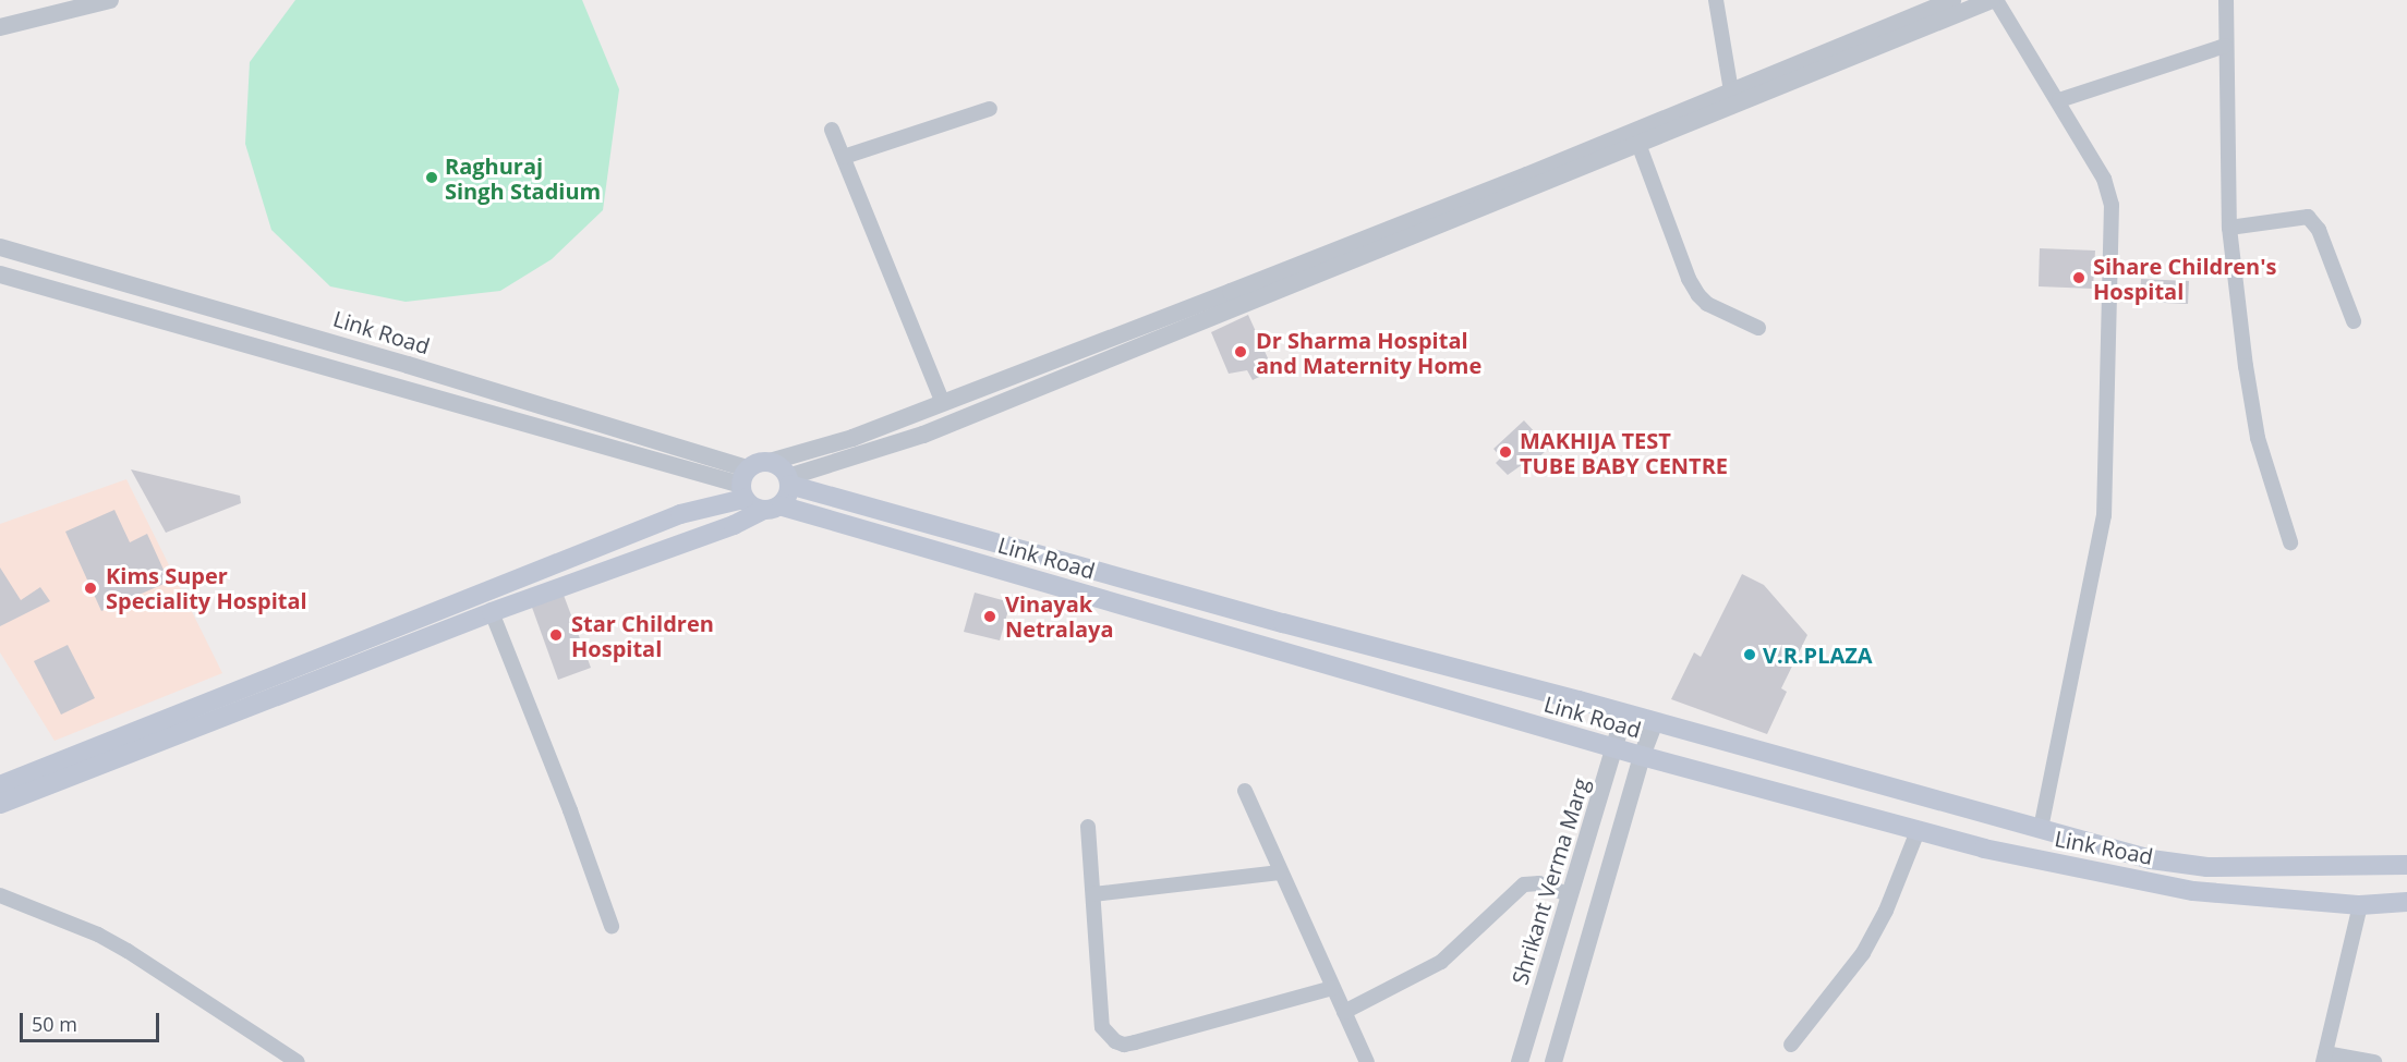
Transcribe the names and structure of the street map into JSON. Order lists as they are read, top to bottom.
{
  "streets": {
    "main road": ["Link Road"],
    "street": ["Shrikant Verma Marg"]
  },
  "crossings": [
    ["Link Road", "Shrikant Verma Marg"]
  ],
  "places": [
    "Raghuraj Singh Stadium",
    "Sihare Children's Hospital",
    "Dr Sharma Hospital and Maternity Home",
    "MAKHIJA TEST TUBE BABY CENTRE",
    "Kims Super Speciality Hospital",
    "Vinayak Netralaya",
    "Star Children Hospital",
    "V.R.PLAZA"
  ],
  "scale_bar": "50 m"
}
